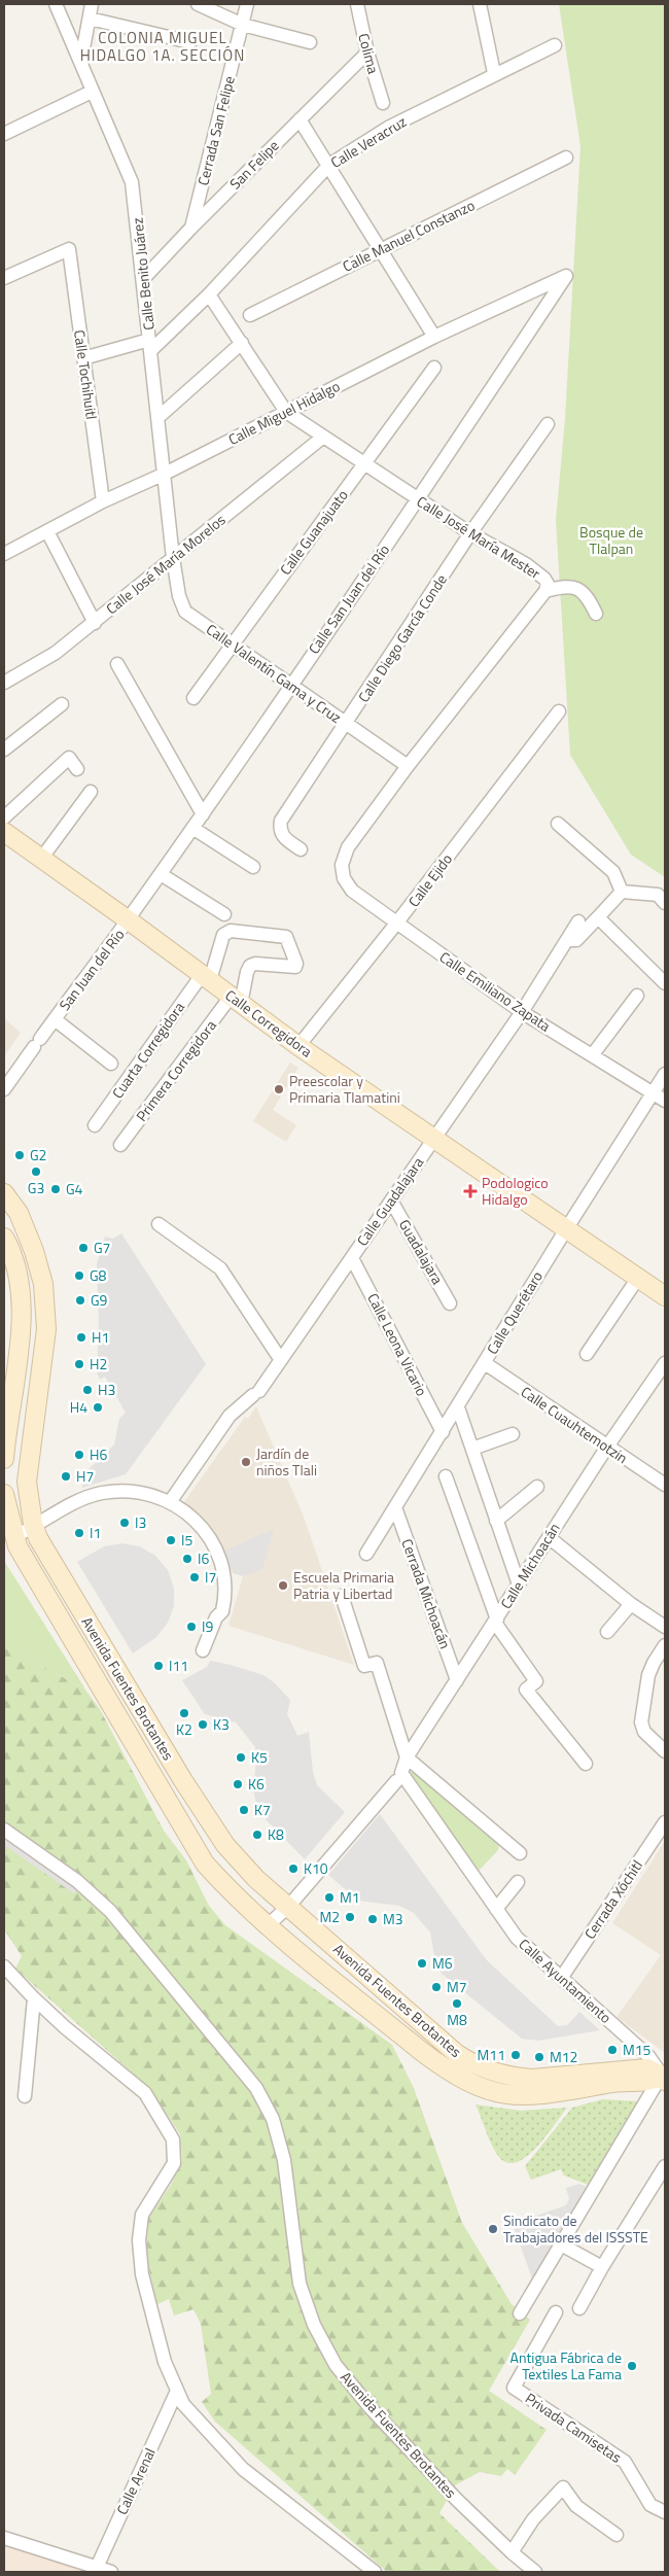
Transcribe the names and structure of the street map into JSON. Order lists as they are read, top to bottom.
{
  "streets": {
    "street": [
      "Colima",
      "Cerrada San Felipe",
      "Calle Veracruz",
      "San Felipe",
      "Calle Manuel Constanzo",
      "Calle Benito Juárez",
      "Calle Tochihuitl",
      "Calle Miguel Hidalgo",
      "Calle Guanajuato",
      "Calle José María Mester",
      "Calle José María Morelos",
      "Calle San Juan del Río",
      "Calle Diego García Conde",
      "Calle Valentín Gama y Cruz",
      "Calle Ejido",
      "San Juan del Río",
      "Calle Emiliano Zapata",
      "Calle Corregidora",
      "Cuarta Corregidora",
      "Primera Corregidora",
      "Calle Guadalajara",
      "Guadalajara",
      "Calle Querétaro",
      "Calle Leona Vicario",
      "Calle Cuauhtemotzin",
      "Calle Michoacán",
      "Cerrada Michoacán",
      "Avenida Fuentes Brotantes",
      "Cerrada Xóchitl",
      "Calle Ayuntamiento",
      "Privada Camisetas",
      "Calle Arenal"
    ]
  },
  "crossings": [
    ["Colima", "San Felipe"],
    ["Cerrada San Felipe", "San Felipe"],
    ["Calle Veracruz", "Calle Benito Juárez"],
    ["Calle Veracruz", "Calle José María Mester"],
    ["San Felipe", "Calle Benito Juárez"],
    ["Calle Benito Juárez", "Calle Miguel Hidalgo"],
    ["Calle Benito Juárez", "Calle José María Morelos"],
    ["Calle Benito Juárez", "Calle Valentín Gama y Cruz"],
    ["Calle Tochihuitl", "Calle Miguel Hidalgo"],
    ["Calle Miguel Hidalgo", "Calle José María Mester"],
    ["Calle Miguel Hidalgo", "Calle San Juan del Río"],
    ["Calle Guanajuato", "Calle José María Mester"],
    ["Calle Guanajuato", "Calle Valentín Gama y Cruz"],
    ["Calle José María Mester", "Calle José María Morelos"],
    ["Calle José María Mester", "Calle San Juan del Río"],
    ["Calle José María Mester", "Calle Diego García Conde"],
    ["Calle José María Mester", "Calle Valentín Gama y Cruz"],
    ["Calle José María Mester", "Calle Emiliano Zapata"],
    ["Calle José María Morelos", "Calle Valentín Gama y Cruz"],
    ["Calle San Juan del Río", "Calle Valentín Gama y Cruz"],
    ["Calle San Juan del Río", "San Juan del Río"],
    ["Calle San Juan del Río", "Calle Corregidora"],
    ["Calle Diego García Conde", "Calle Valentín Gama y Cruz"],
    ["Calle Ejido", "Calle Emiliano Zapata"],
    ["Calle Ejido", "Calle Corregidora"],
    ["San Juan del Río", "Calle Corregidora"],
    ["Calle Emiliano Zapata", "Calle Guadalajara"],
    ["Calle Emiliano Zapata", "Calle Querétaro"],
    ["Calle Corregidora", "Cuarta Corregidora"],
    ["Calle Corregidora", "Primera Corregidora"],
    ["Calle Corregidora", "Calle Guadalajara"],
    ["Calle Corregidora", "Calle Querétaro"],
    ["Cuarta Corregidora", "Primera Corregidora"],
    ["Calle Guadalajara", "Guadalajara"],
    ["Calle Guadalajara", "Calle Leona Vicario"],
    ["Calle Querétaro", "Calle Leona Vicario"],
    ["Calle Querétaro", "Calle Cuauhtemotzin"],
    ["Calle Querétaro", "Cerrada Michoacán"],
    ["Calle Cuauhtemotzin", "Calle Michoacán"],
    ["Calle Michoacán", "Cerrada Michoacán"],
    ["Calle Michoacán", "Avenida Fuentes Brotantes"],
    ["Calle Michoacán", "Calle Ayuntamiento"],
    ["Avenida Fuentes Brotantes", "Calle Ayuntamiento"],
    ["Cerrada Xóchitl", "Calle Ayuntamiento"]
  ],
  "districts": ["COLONIA MIGUEL HIDALGO 1A. SECCIÓN"],
  "parks": ["Bosque de Tlalpan"],
  "places": {
    "other": [
      "Preescolar y Primaria Tlamatini",
      "G2",
      "G3",
      "G4",
      "G7",
      "G8",
      "G9",
      "H1",
      "H2",
      "H3",
      "H4",
      "H6",
      "Jardín de niños Tlali",
      "H7",
      "I3",
      "I1",
      "I5",
      "I6",
      "I7",
      "Escuela Primaria Patria y Libertad",
      "I9",
      "I11",
      "K2",
      "K3",
      "K5",
      "K6",
      "K7",
      "K8",
      "K10",
      "M1",
      "M2",
      "M3",
      "M6",
      "M7",
      "M8",
      "M15",
      "M11",
      "M12",
      "Sindicato de Trabajadores del ISSSTE",
      "Antigua Fábrica de Textiles La Fama"
    ],
    "health": ["Podologico Hidalgo"]
  }
}
